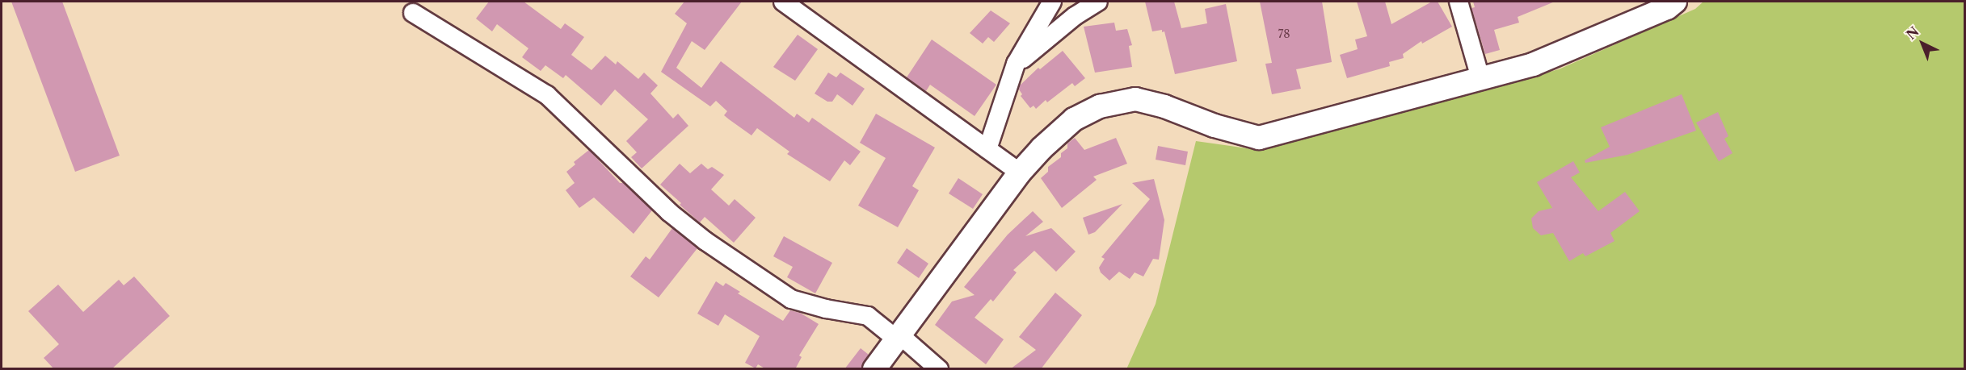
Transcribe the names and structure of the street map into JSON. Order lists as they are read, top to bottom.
{
  "house_numbers": ["78"],
  "north": "top left"
}
